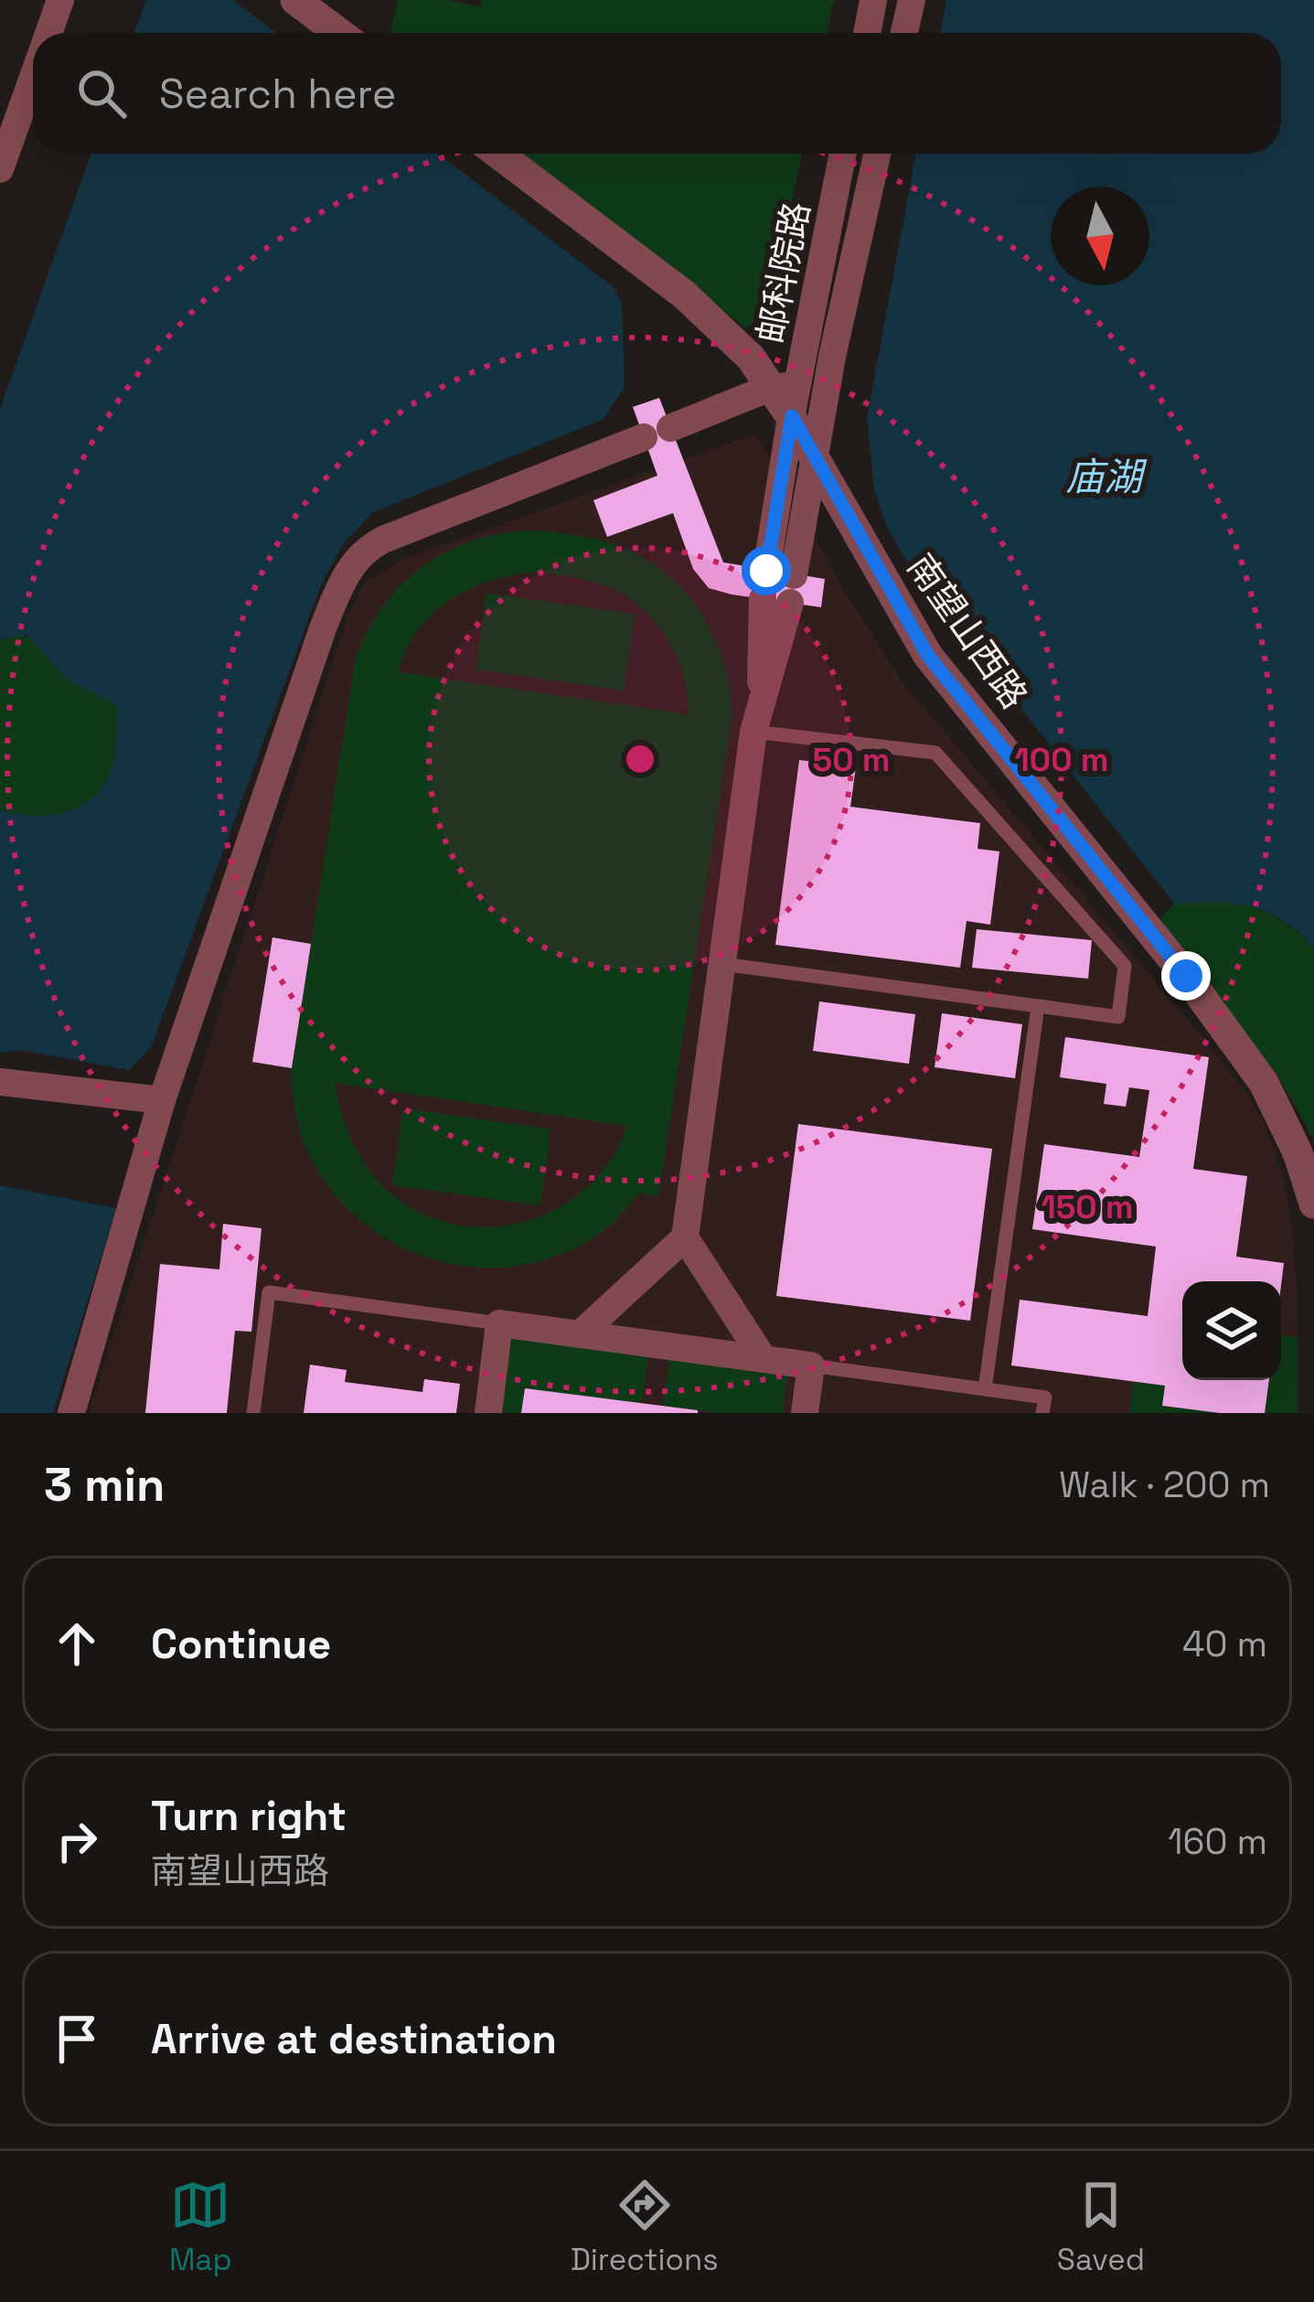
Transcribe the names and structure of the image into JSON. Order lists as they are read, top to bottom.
{
  "streets": {
    "street": ["邮科院路", "南望山西路"]
  },
  "crossings": [
    ["邮科院路", "南望山西路"]
  ],
  "water": ["庙湖"],
  "north": "bottom",
  "page": {
    "search": "Search here",
    "heading": ["3 min", "Walk · 200 m"],
    "list": [
      ["Continue", "40 m"],
      ["Turn right", "南望山西路", "160 m"],
      "Arrive at destination"
    ],
    "nav": ["Map", "Directions", "Saved"]
  },
  "rings": ["50 m", "100 m", "150 m"]
}
